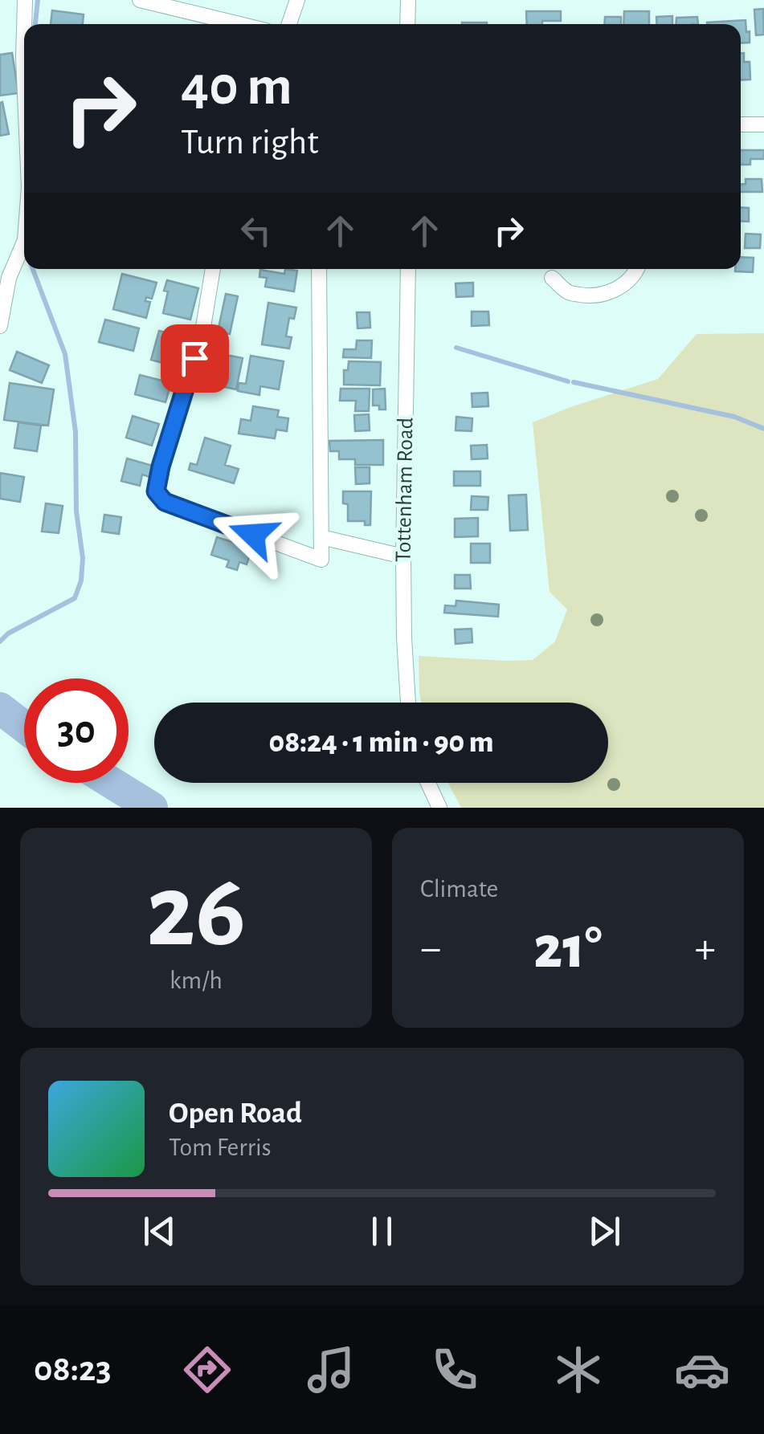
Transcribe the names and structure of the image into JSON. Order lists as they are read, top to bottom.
{
  "streets": {
    "street": ["Tottenham Road"]
  },
  "page": {
    "turn": ["40 m", "Turn right"],
    "limit": "30",
    "trip": "08:24 · 1 min · 90 m",
    "tile": [
      ["26", "km/h"],
      "Climate"
    ],
    "heat": ["−", "21°", "+"],
    "song": ["Open Road", "Tom Ferris"],
    "tabs": "08:23"
  }
}
